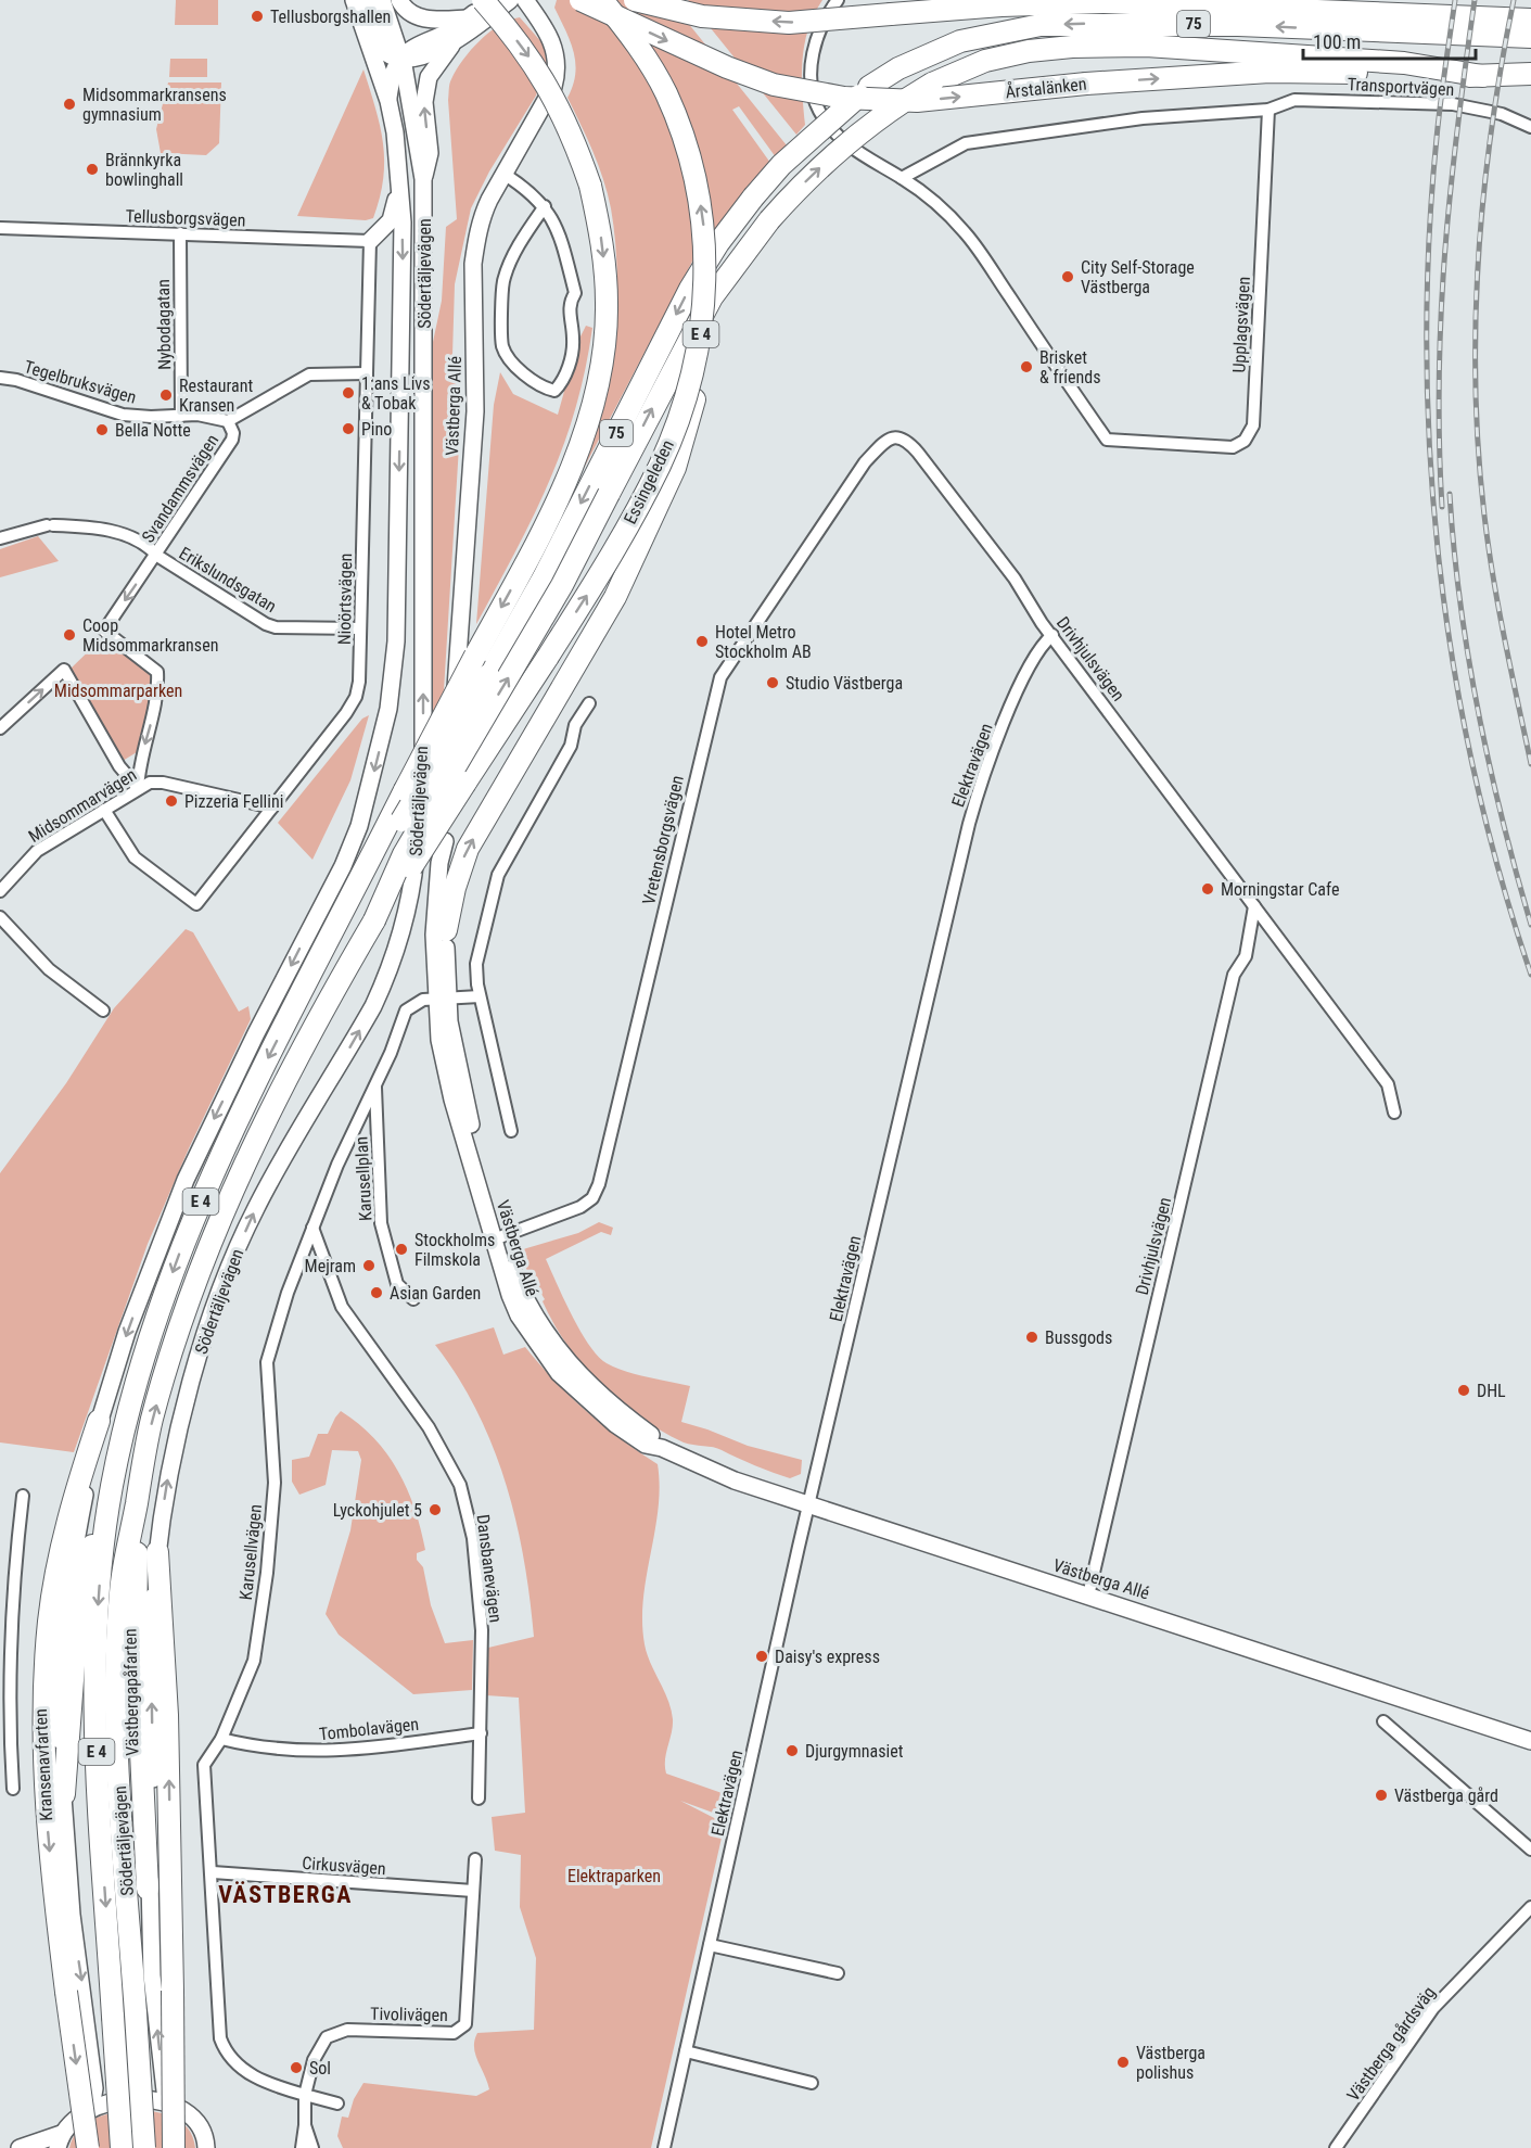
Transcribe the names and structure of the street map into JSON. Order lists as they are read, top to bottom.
{
  "streets": {
    "highway": [
      "75",
      "Årstalänken",
      "Södertäljevägen",
      "E 4",
      "Essingeleden"
    ],
    "main road": ["Västberga Allé", "Västbergapåfarten", "Kransenavfarten"],
    "street": [
      "Transportvägen",
      "Tellusborgsvägen",
      "Nybodagatan",
      "Upplagsvägen",
      "Tegelbruksvägen",
      "Svandammsvägen",
      "Erikslundsgatan",
      "Nioörtsvägen",
      "Drivhjulsvägen",
      "Elektravägen",
      "Midsommarvägen",
      "Vretensborgsvägen",
      "Karusellplan",
      "Karusellvägen",
      "Dansbanevägen",
      "Tombolavägen",
      "Cirkusvägen",
      "Tivolivägen",
      "Västberga gårdsväg"
    ]
  },
  "crossings": [
    ["75", "Årstalänken"],
    ["75", "Södertäljevägen"],
    ["75", "E 4"],
    ["75", "Essingeleden"],
    ["Transportvägen", "Upplagsvägen"],
    ["Tellusborgsvägen", "Nybodagatan"],
    ["Tellusborgsvägen", "Nioörtsvägen"],
    ["Södertäljevägen", "E 4"],
    ["Södertäljevägen", "Essingeleden"],
    ["Södertäljevägen", "Västbergapåfarten"],
    ["Södertäljevägen", "Kransenavfarten"],
    ["Nybodagatan", "Tegelbruksvägen"],
    ["E 4", "Kransenavfarten"],
    ["Tegelbruksvägen", "Svandammsvägen"],
    ["Västberga Allé", "Drivhjulsvägen"],
    ["Västberga Allé", "Elektravägen"],
    ["Västberga Allé", "Vretensborgsvägen"],
    ["Västberga Allé", "Karusellvägen"],
    ["Svandammsvägen", "Erikslundsgatan"],
    ["Svandammsvägen", "Nioörtsvägen"],
    ["Svandammsvägen", "Midsommarvägen"],
    ["Erikslundsgatan", "Nioörtsvägen"],
    ["Nioörtsvägen", "Midsommarvägen"],
    ["Drivhjulsvägen", "Elektravägen"],
    ["Drivhjulsvägen", "Vretensborgsvägen"],
    ["Karusellplan", "Karusellvägen"],
    ["Karusellvägen", "Dansbanevägen"],
    ["Karusellvägen", "Tombolavägen"],
    ["Karusellvägen", "Cirkusvägen"],
    ["Karusellvägen", "Tivolivägen"],
    ["Dansbanevägen", "Tombolavägen"],
    ["Cirkusvägen", "Tivolivägen"]
  ],
  "one_way": ["Svandammsvägen", "Västbergapåfarten", "Kransenavfarten"],
  "districts": ["VÄSTBERGA"],
  "parks": ["Midsommarparken", "Elektraparken"],
  "places": [
    "Tellusborgshallen",
    "Midsommarkransens gymnasium",
    "Brännkyrka bowlinghall",
    "City Self-Storage Västberga",
    "Brisket & friends",
    "1:ans Livs & Tobak",
    "Restaurant Kransen",
    "Pino",
    "Bella Notte",
    "Coop Midsommarkransen",
    "Hotel Metro Stockholm AB",
    "Studio Västberga",
    "Pizzeria Fellini",
    "Morningstar Cafe",
    "Stockholms Filmskola",
    "Mejram",
    "Asian Garden",
    "Bussgods",
    "DHL",
    "Lyckohjulet 5",
    "Daisy's express",
    "Djurgymnasiet",
    "Västberga gård",
    "Västberga polishus",
    "Sol"
  ],
  "scale_bar": "100 m"
}
